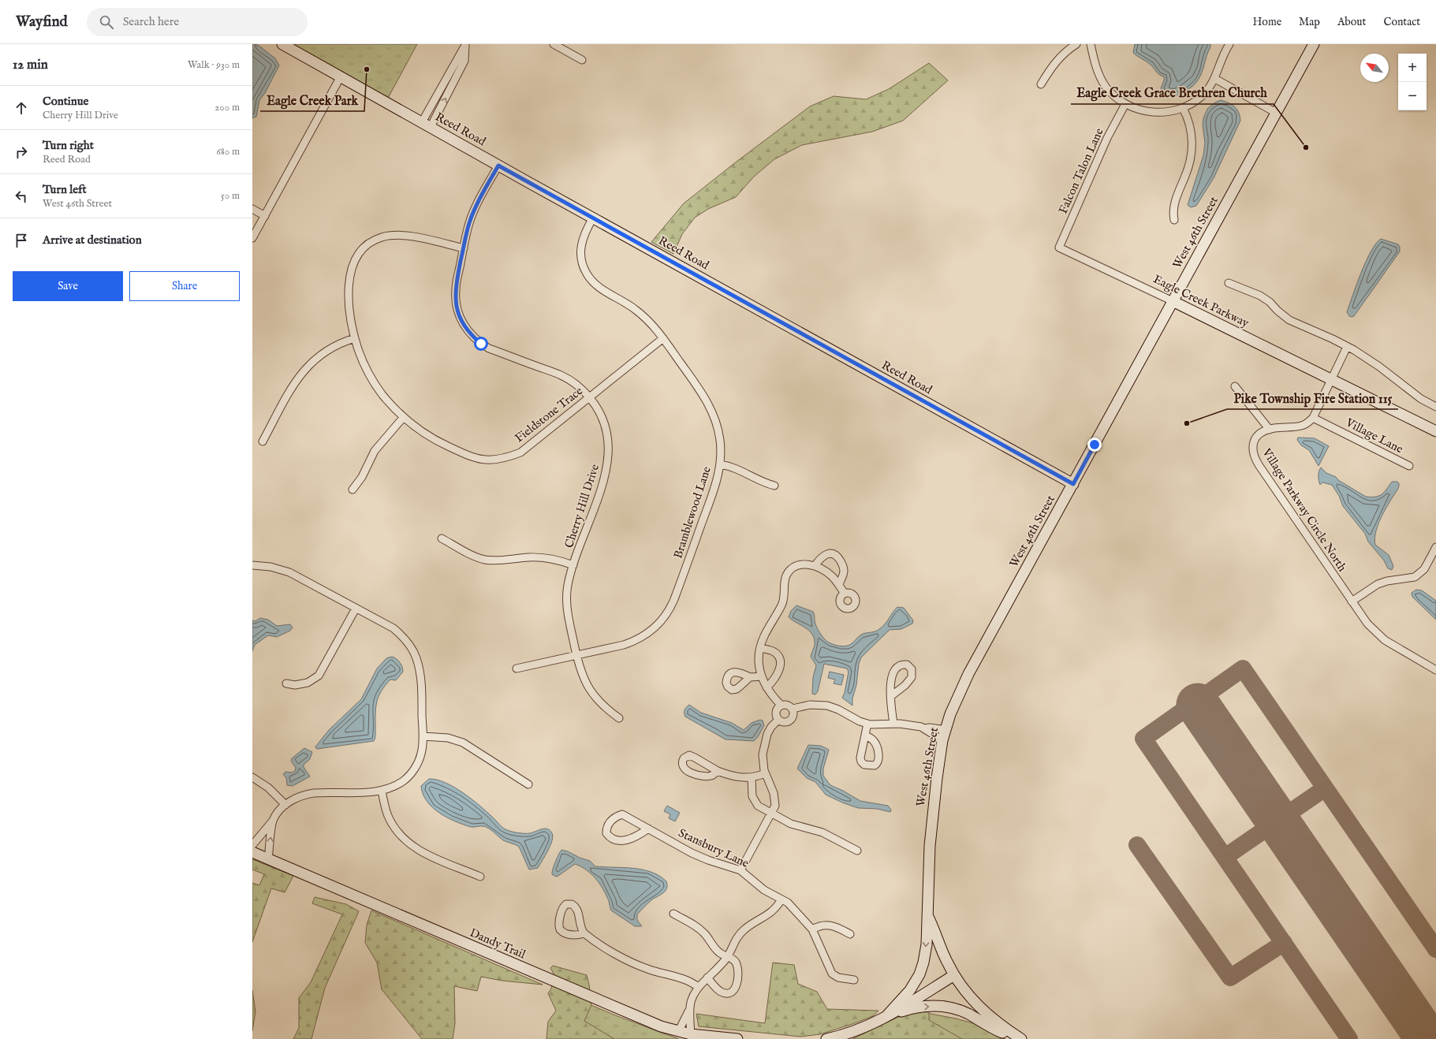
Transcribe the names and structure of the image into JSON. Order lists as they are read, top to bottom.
{
  "streets": {
    "street": [
      "Reed Road",
      "Falcon Talon Lane",
      "West 46th Street",
      "Eagle Creek Parkway",
      "Fieldstone Trace",
      "Village Lane",
      "Cherry Hill Drive",
      "Village Parkway Circle North",
      "Bramblewood Lane",
      "Stansbury Lane",
      "Dandy Trail"
    ]
  },
  "crossings": [
    ["Reed Road", "West 46th Street"],
    ["Reed Road", "Cherry Hill Drive"],
    ["Reed Road", "Bramblewood Lane"],
    ["Falcon Talon Lane", "Eagle Creek Parkway"],
    ["West 46th Street", "Eagle Creek Parkway"],
    ["Fieldstone Trace", "Cherry Hill Drive"],
    ["Fieldstone Trace", "Bramblewood Lane"],
    ["Village Lane", "Village Parkway Circle North"],
    ["Cherry Hill Drive", "Bramblewood Lane"]
  ],
  "places": ["Eagle Creek Park", "Eagle Creek Grace Brethren Church", "Pike Township Fire Station 115"],
  "north": "top left",
  "page": {
    "header": "Wayfind",
    "search": "Search here",
    "nav": [
      "Home",
      "Map",
      "About",
      "Contact"
    ],
    "heading": ["12 min", "Walk · 930 m"],
    "map_buttons": ["+", "−"],
    "list": [
      ["Continue", "Cherry Hill Drive", "200 m"],
      ["Turn right", "Reed Road", "680 m"],
      ["Turn left", "West 46th Street", "50 m"],
      "Arrive at destination"
    ],
    "buttons": ["Save", "Share"]
  }
}
